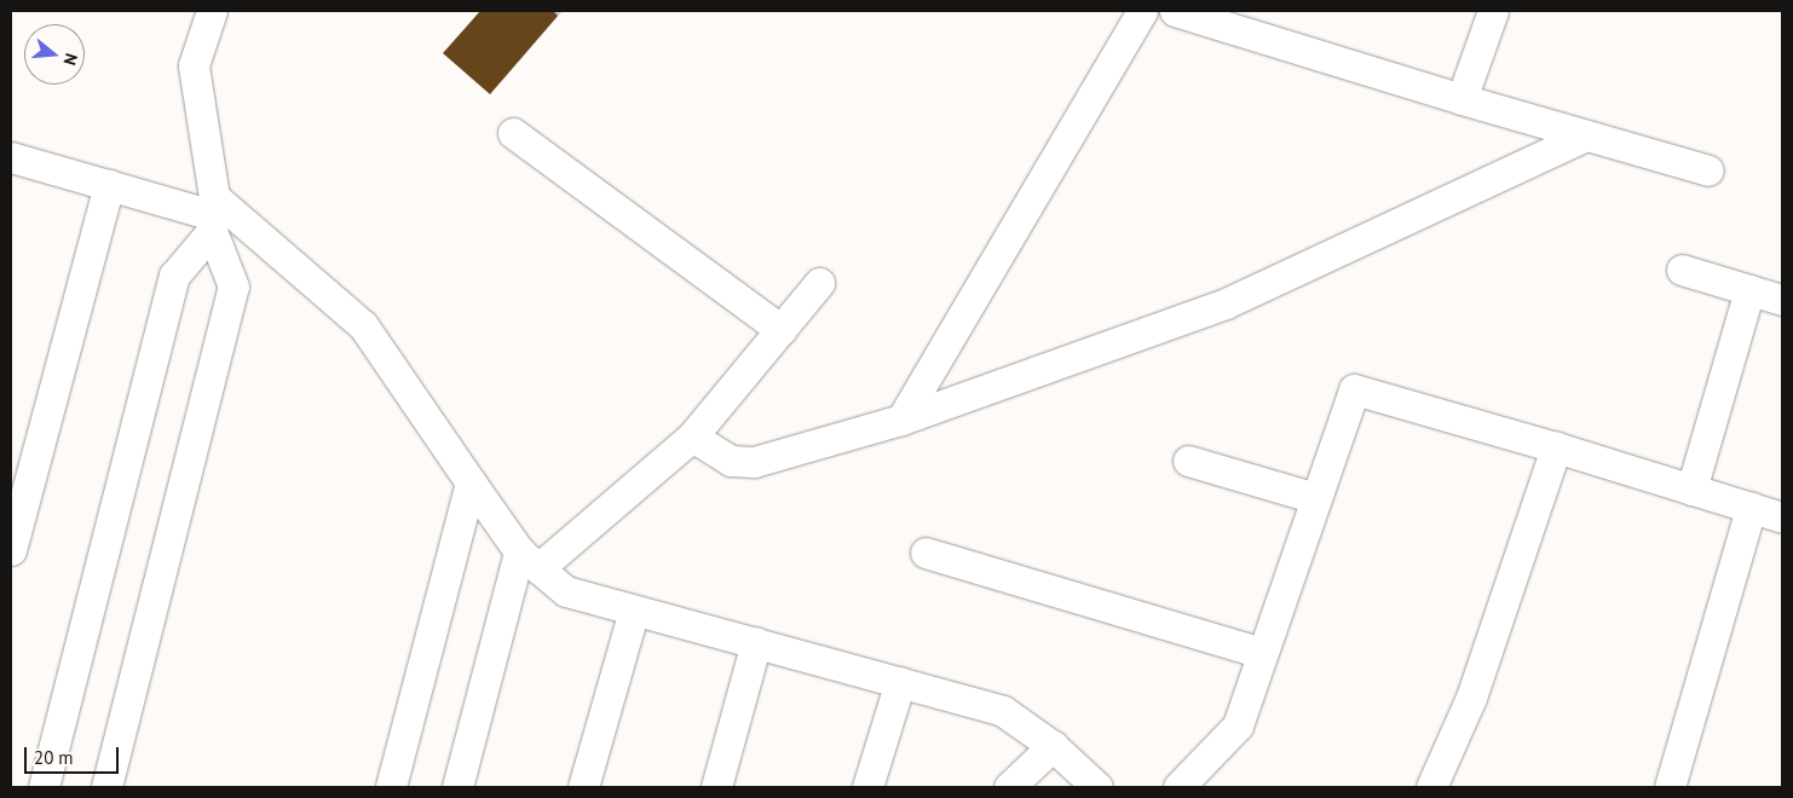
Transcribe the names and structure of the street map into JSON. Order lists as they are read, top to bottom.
{
  "scale_bar": "20 m",
  "north": "right"
}
